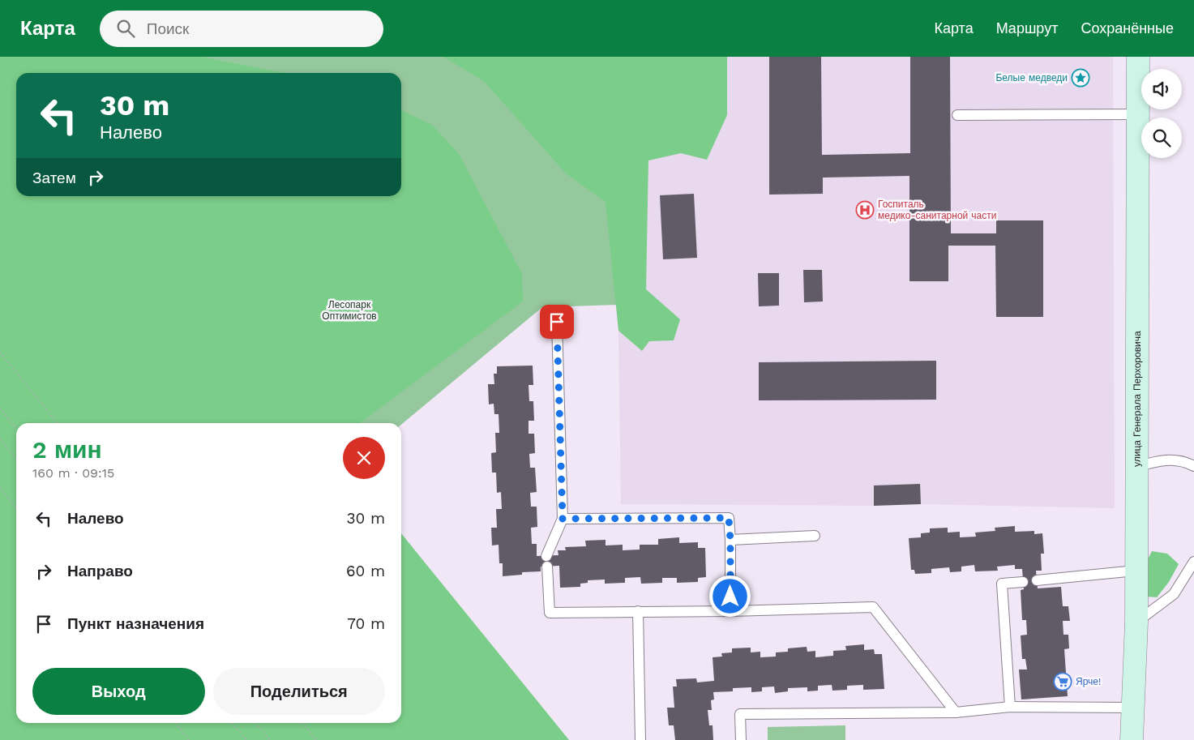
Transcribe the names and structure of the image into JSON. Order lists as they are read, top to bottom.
{
  "streets": {
    "street": ["улица Генерала Перхоровича"]
  },
  "parks": ["Лесопарк Оптимистов"],
  "places": {
    "place": ["Белые медведи"],
    "hospital": ["Госпиталь медико-санитарной части"],
    "supermarket": ["Ярче!"]
  },
  "page": {
    "header": "Карта",
    "search": "Поиск",
    "nav": ["Карта", "Маршрут", "Сохранённые"],
    "turn": ["30 m", "Налево"],
    "then": "Затем",
    "heading": ["2 мин", "160 m · 09:15"],
    "list": [
      {
        "name": "Налево",
        "value": "30 m"
      },
      {
        "name": "Направо",
        "value": "60 m"
      },
      {
        "name": "Пункт назначения",
        "value": "70 m"
      }
    ],
    "buttons": ["Выход", "Поделиться"]
  }
}
